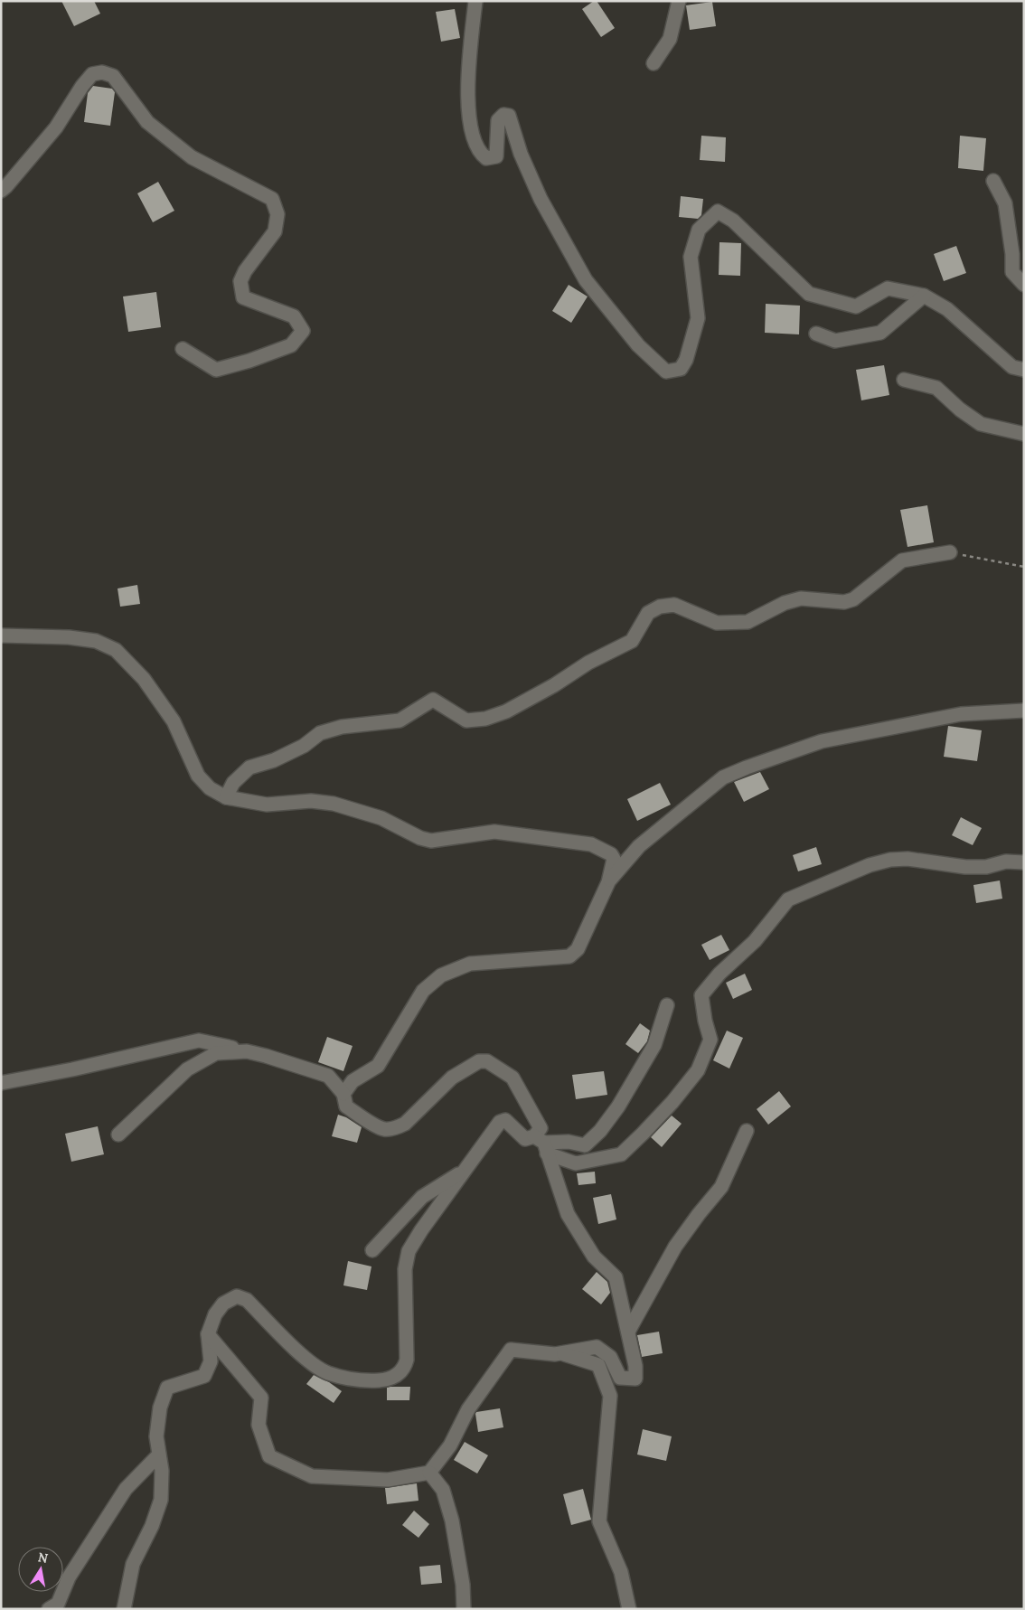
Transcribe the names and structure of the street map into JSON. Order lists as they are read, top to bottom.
{
  "north": "top"
}
